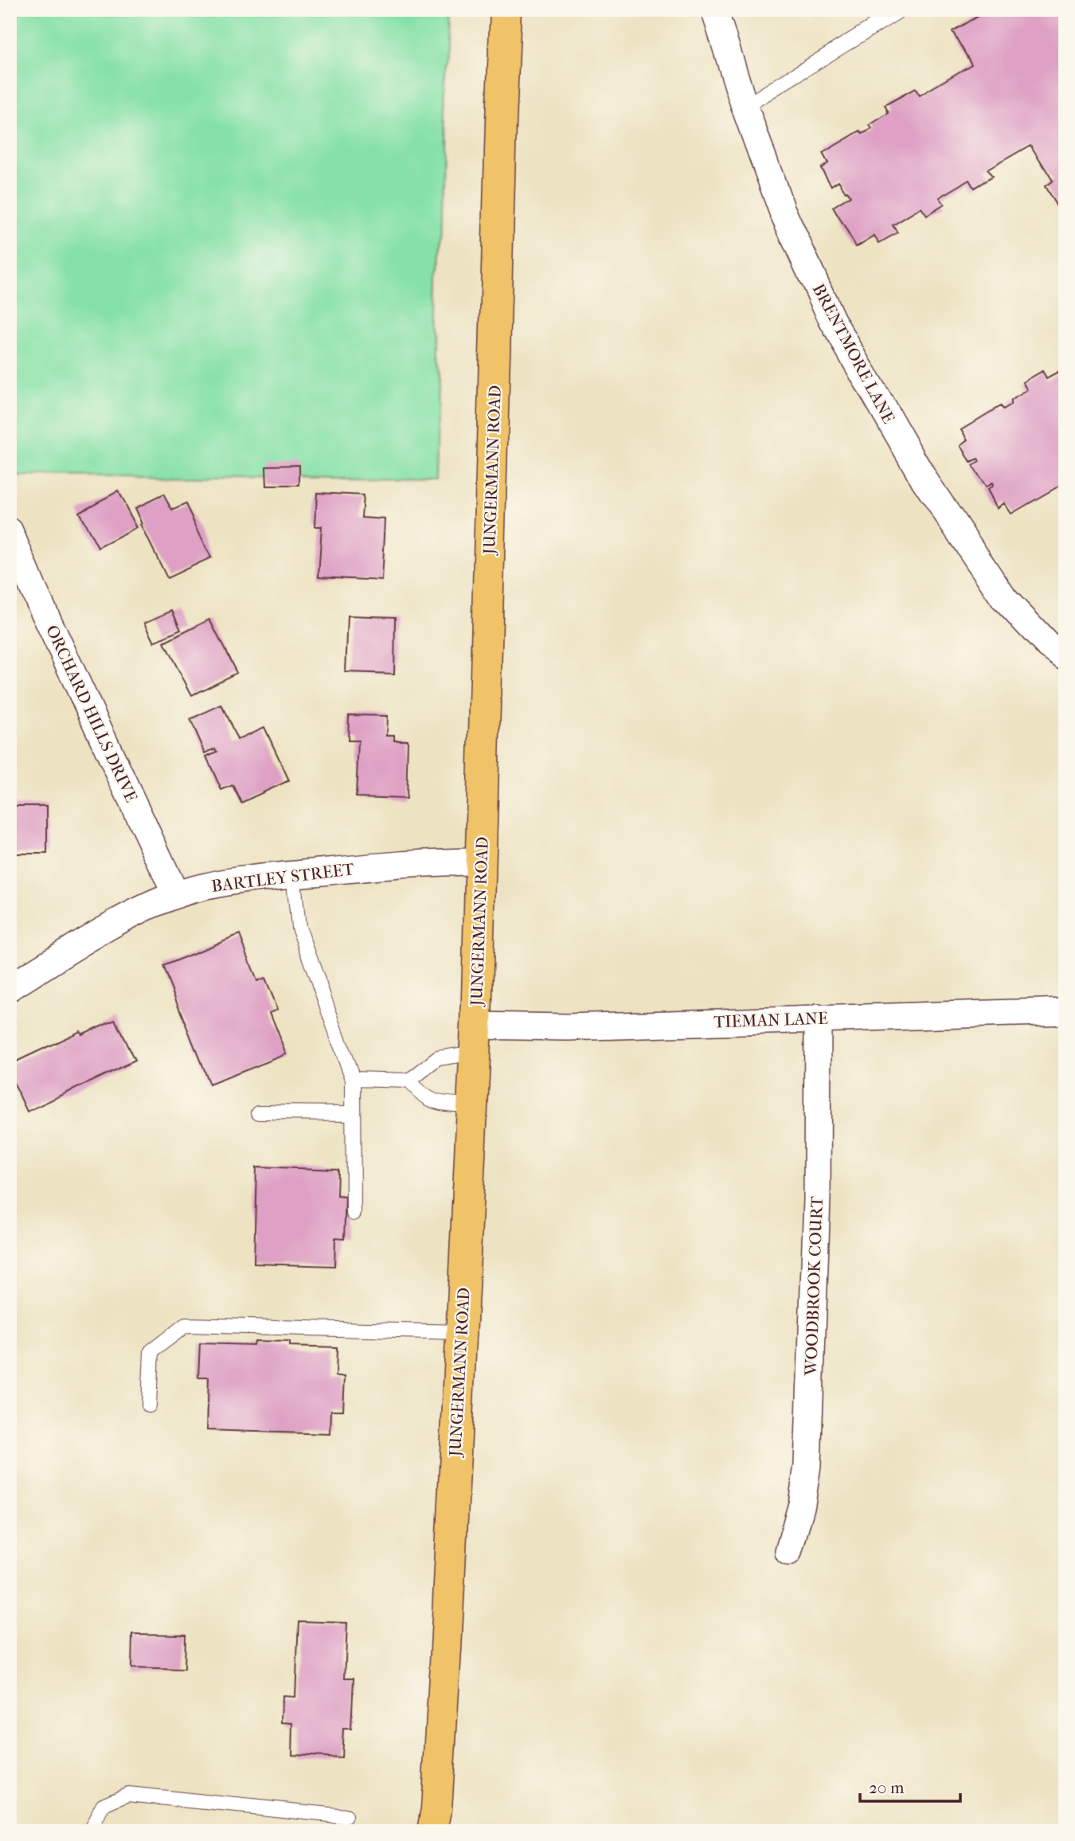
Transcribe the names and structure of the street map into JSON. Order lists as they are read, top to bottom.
{
  "streets": {
    "main road": ["JUNGERMANN ROAD"],
    "street": [
      "BRENTMORE LANE",
      "ORCHARD HILLS DRIVE",
      "BARTLEY STREET",
      "TIEMAN LANE",
      "WOODBROOK COURT"
    ]
  },
  "crossings": [
    ["JUNGERMANN ROAD", "BARTLEY STREET"],
    ["JUNGERMANN ROAD", "TIEMAN LANE"],
    ["ORCHARD HILLS DRIVE", "BARTLEY STREET"],
    ["TIEMAN LANE", "WOODBROOK COURT"]
  ],
  "scale_bar": "20 m"
}
